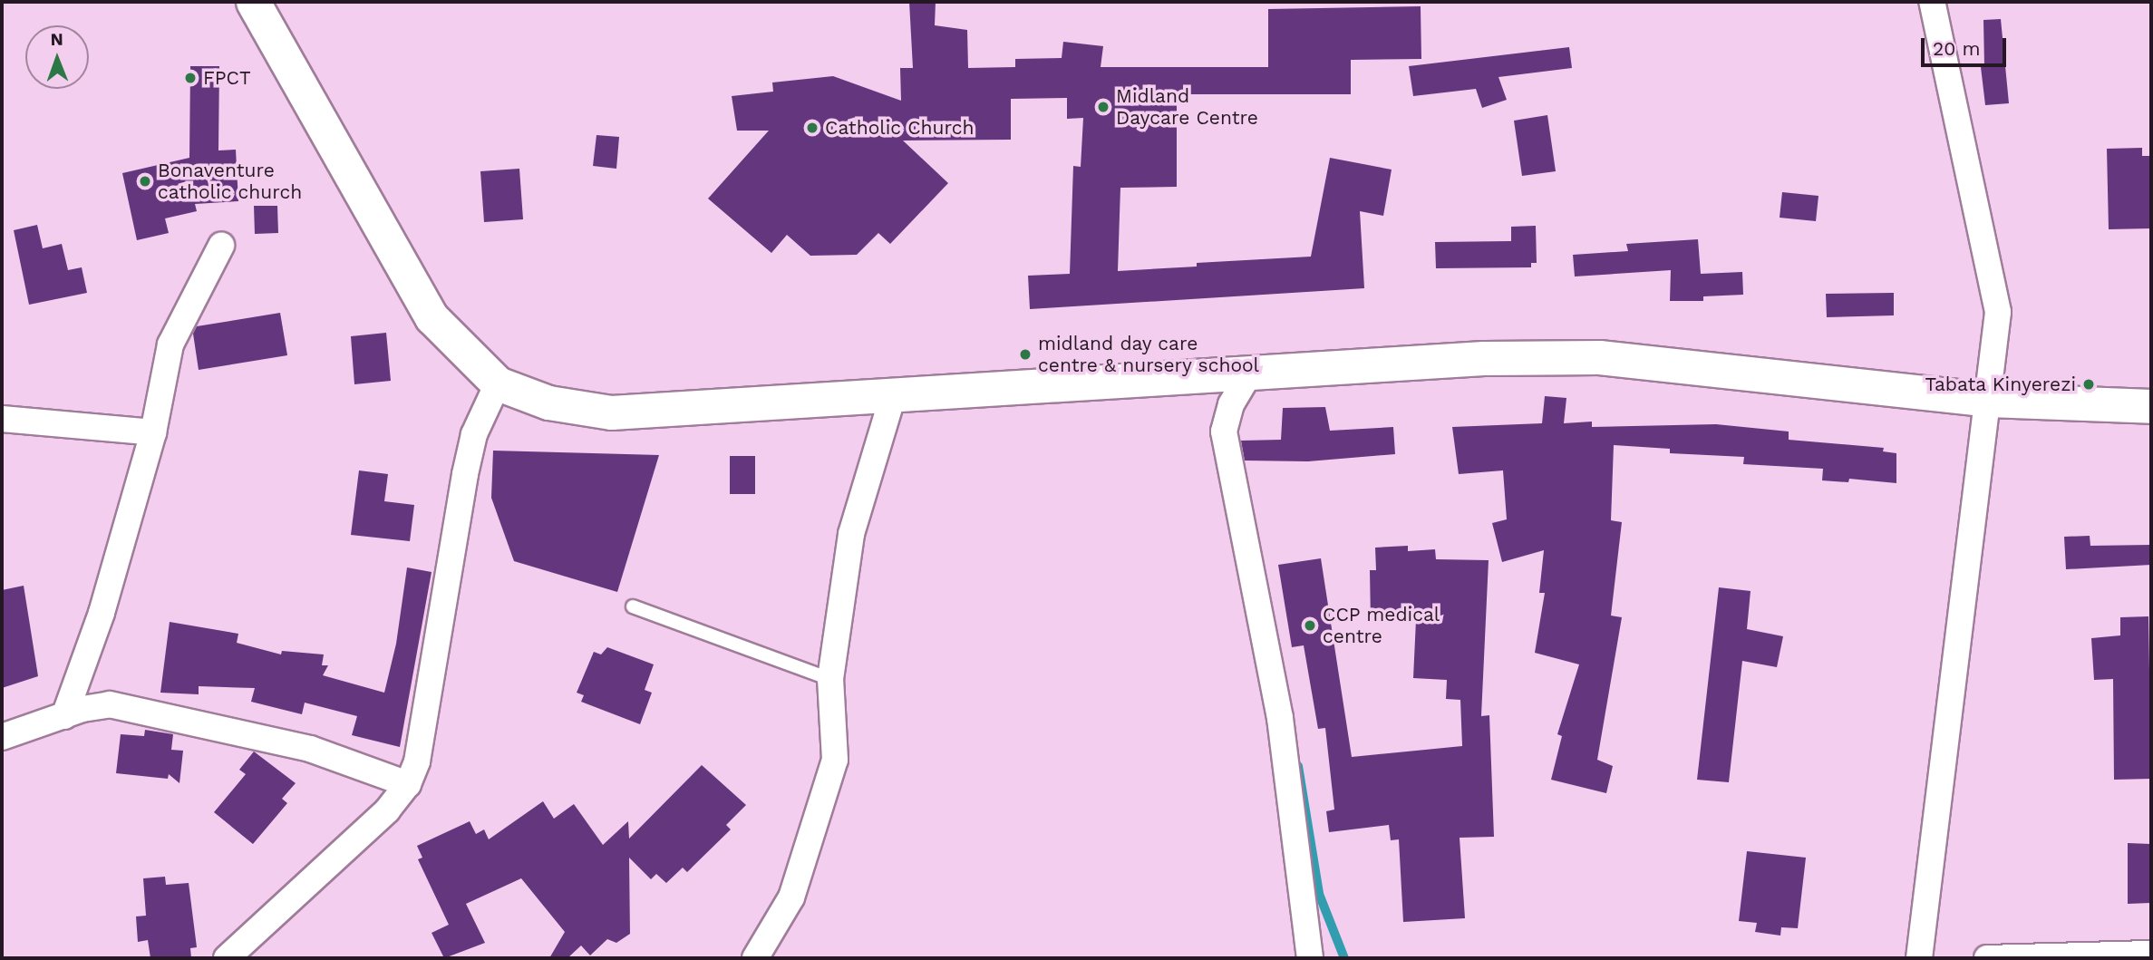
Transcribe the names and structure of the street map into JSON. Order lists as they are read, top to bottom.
{
  "places": [
    "FPCT",
    "Midland Daycare Centre",
    "Catholic Church",
    "Bonaventure catholic church",
    "midland day care centre & nursery school",
    "Tabata Kinyerezi",
    "CCP medical centre"
  ],
  "scale_bar": "20 m",
  "north": "top"
}
